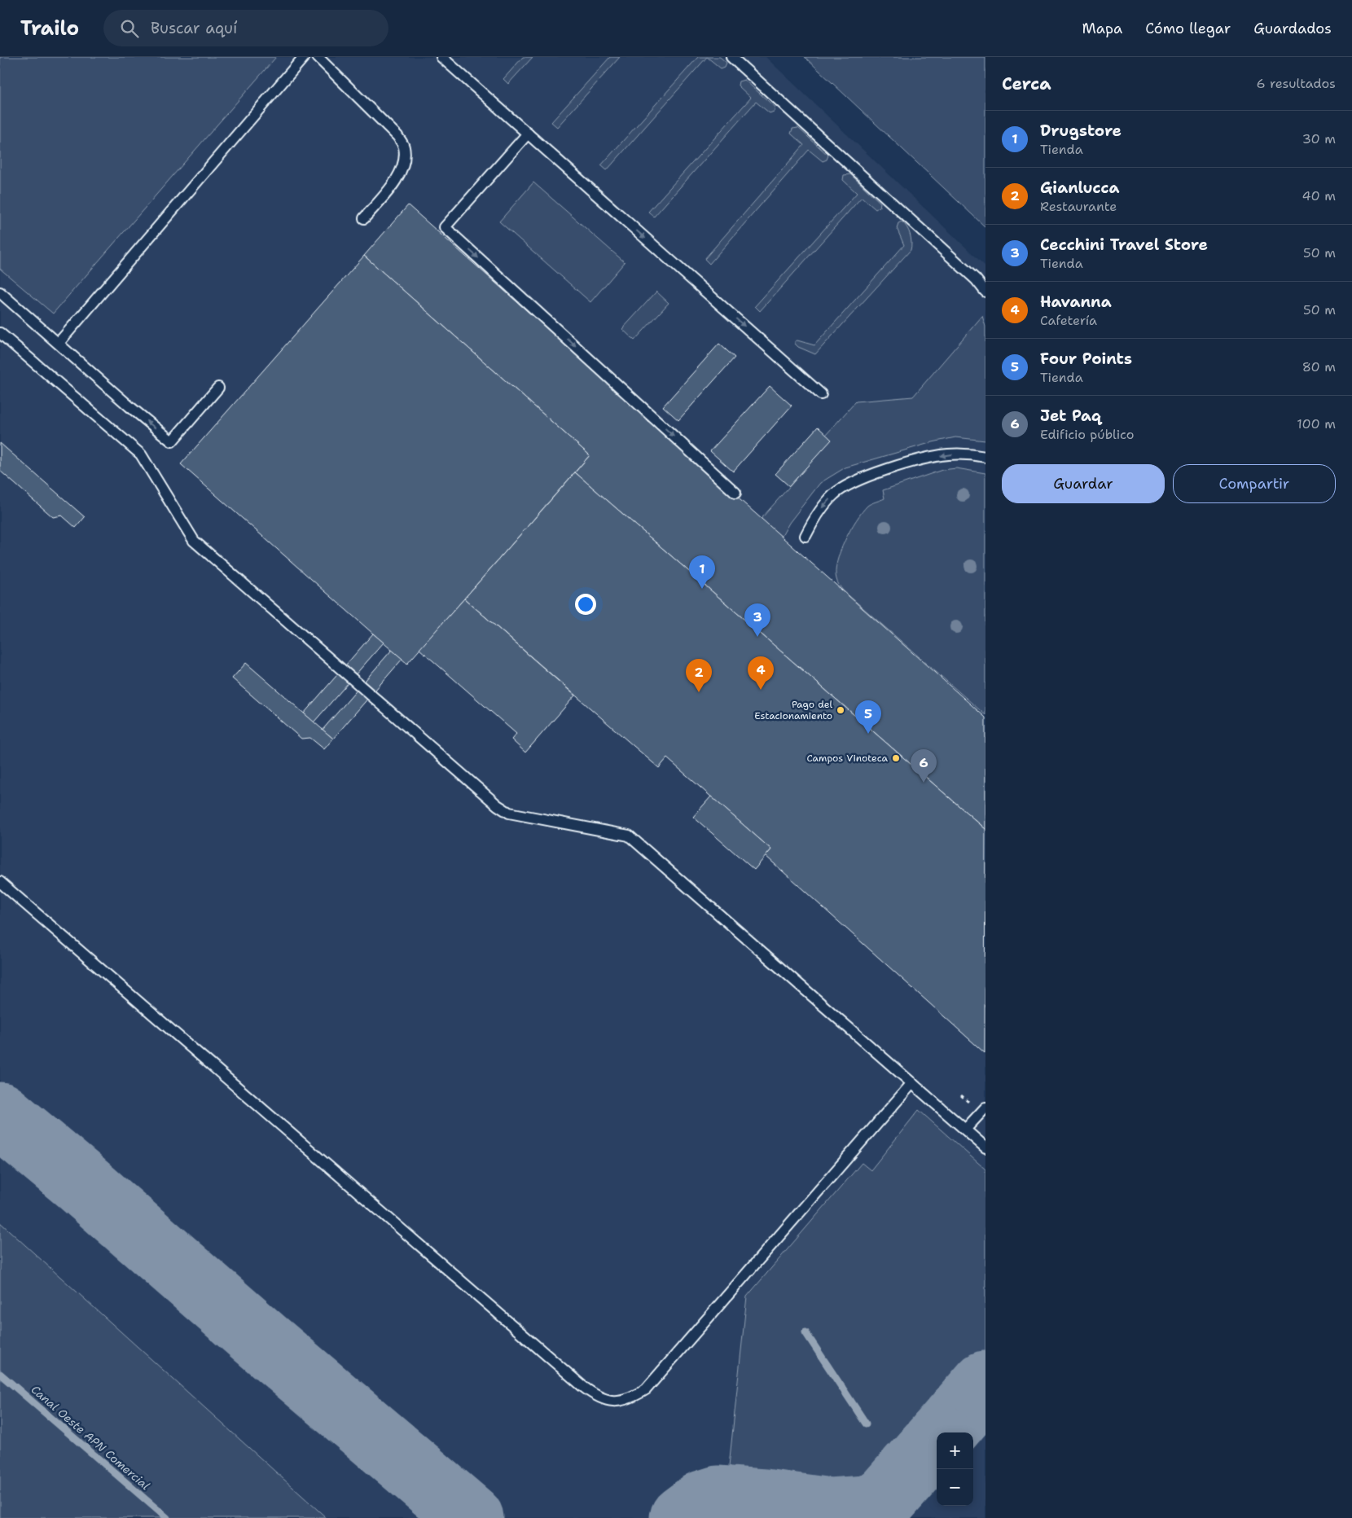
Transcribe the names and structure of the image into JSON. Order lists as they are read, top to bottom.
{
  "water": ["Canal Oeste APN Comercial"],
  "places": ["Pago del Estacionamiento", "Campos Vinoteca"],
  "page": {
    "header": "Trailo",
    "search": "Buscar aquí",
    "nav": ["Mapa", "Cómo llegar", "Guardados"],
    "heading": ["Cerca", "6 resultados"],
    "list": [
      {
        "mark": "1",
        "name": "Drugstore",
        "note": "Tienda",
        "value": "30 m"
      },
      {
        "mark": "2",
        "name": "Gianlucca",
        "note": "Restaurante",
        "value": "40 m"
      },
      {
        "mark": "3",
        "name": "Cecchini Travel Store",
        "note": "Tienda",
        "value": "50 m"
      },
      {
        "mark": "4",
        "name": "Havanna",
        "note": "Cafetería",
        "value": "50 m"
      },
      {
        "mark": "5",
        "name": "Four Points",
        "note": "Tienda",
        "value": "80 m"
      },
      {
        "mark": "6",
        "name": "Jet Paq",
        "note": "Edificio público",
        "value": "100 m"
      }
    ],
    "buttons": ["Guardar", "Compartir"],
    "pins": [
      "1",
      "3",
      "4",
      "2",
      "5",
      "6"
    ],
    "map_buttons": ["+", "−"]
  }
}
